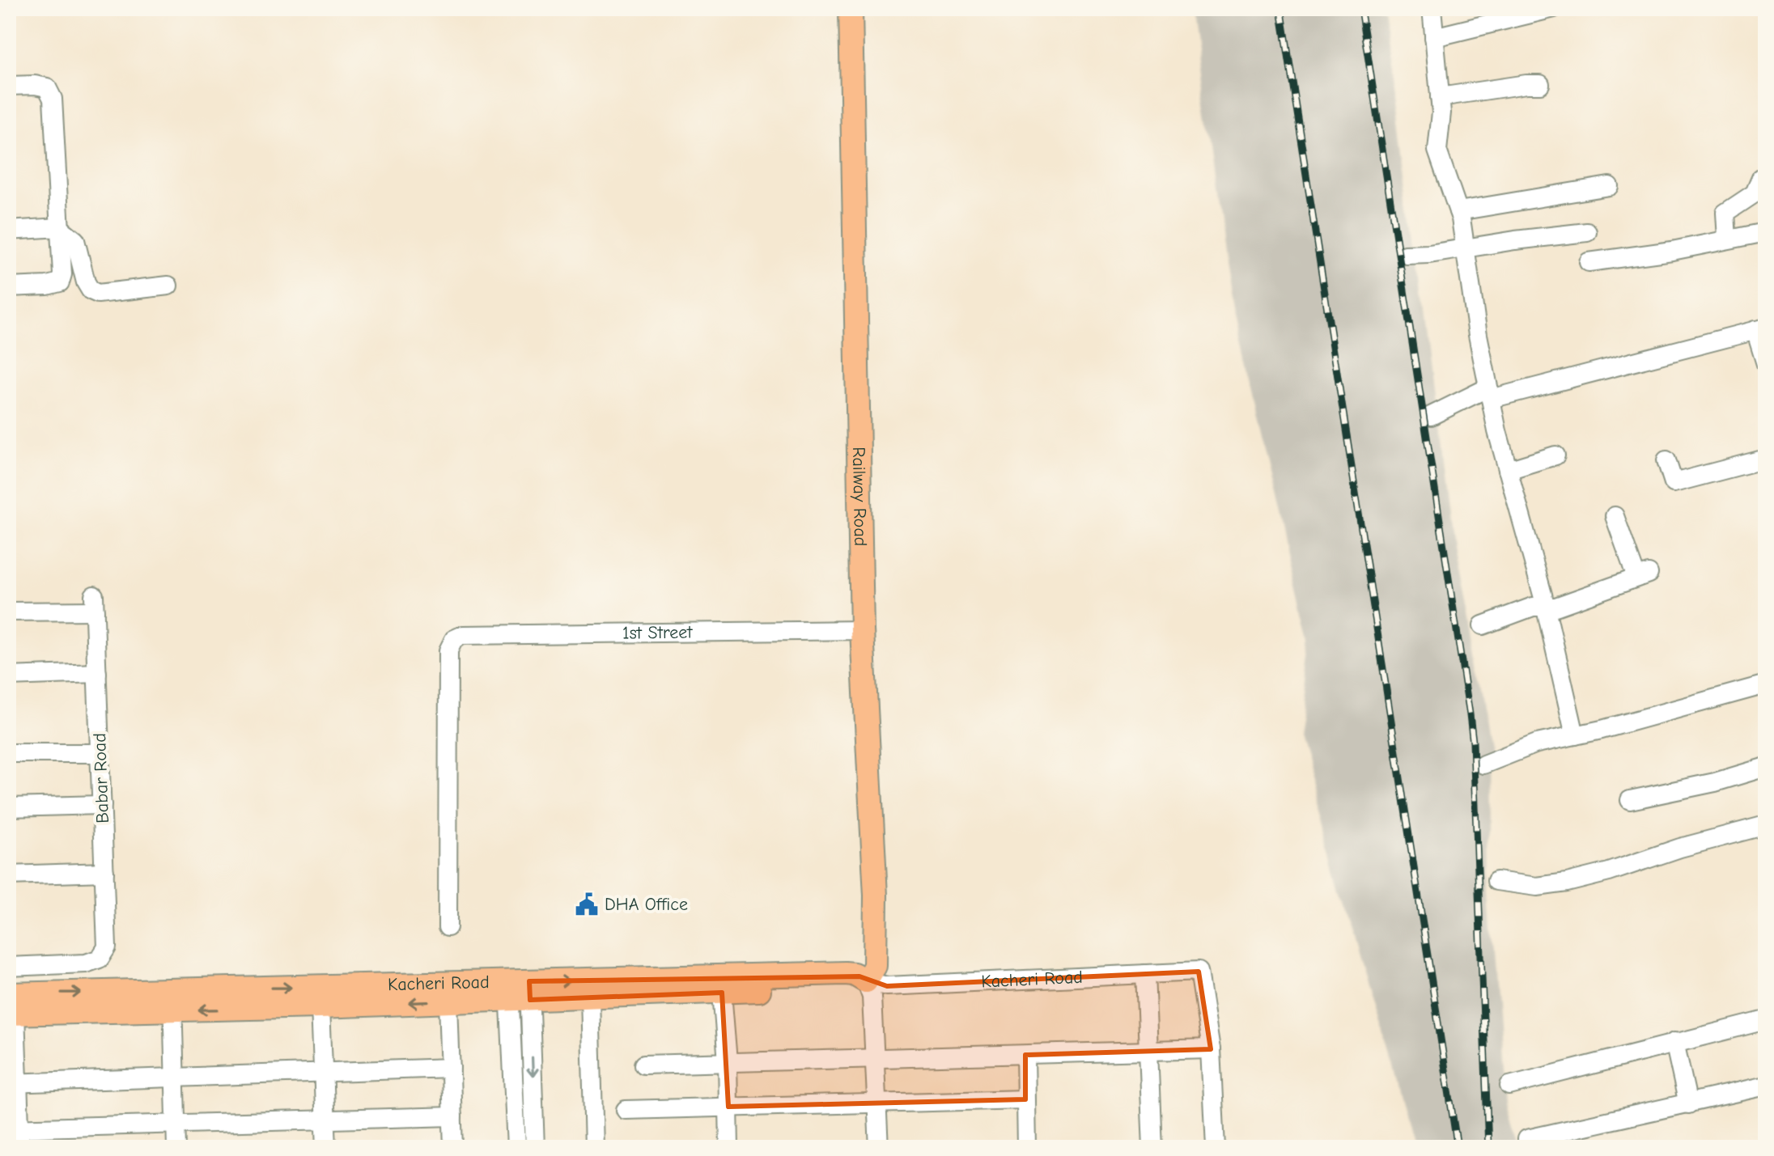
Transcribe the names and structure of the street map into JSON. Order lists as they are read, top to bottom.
{
  "streets": {
    "main road": ["Railway Road", "Kacheri Road"],
    "street": ["1st Street", "Babar Road"]
  },
  "crossings": [
    ["Railway Road", "1st Street"],
    ["Railway Road", "Kacheri Road"]
  ],
  "places": {
    "public building": ["DHA Office"]
  }
}
